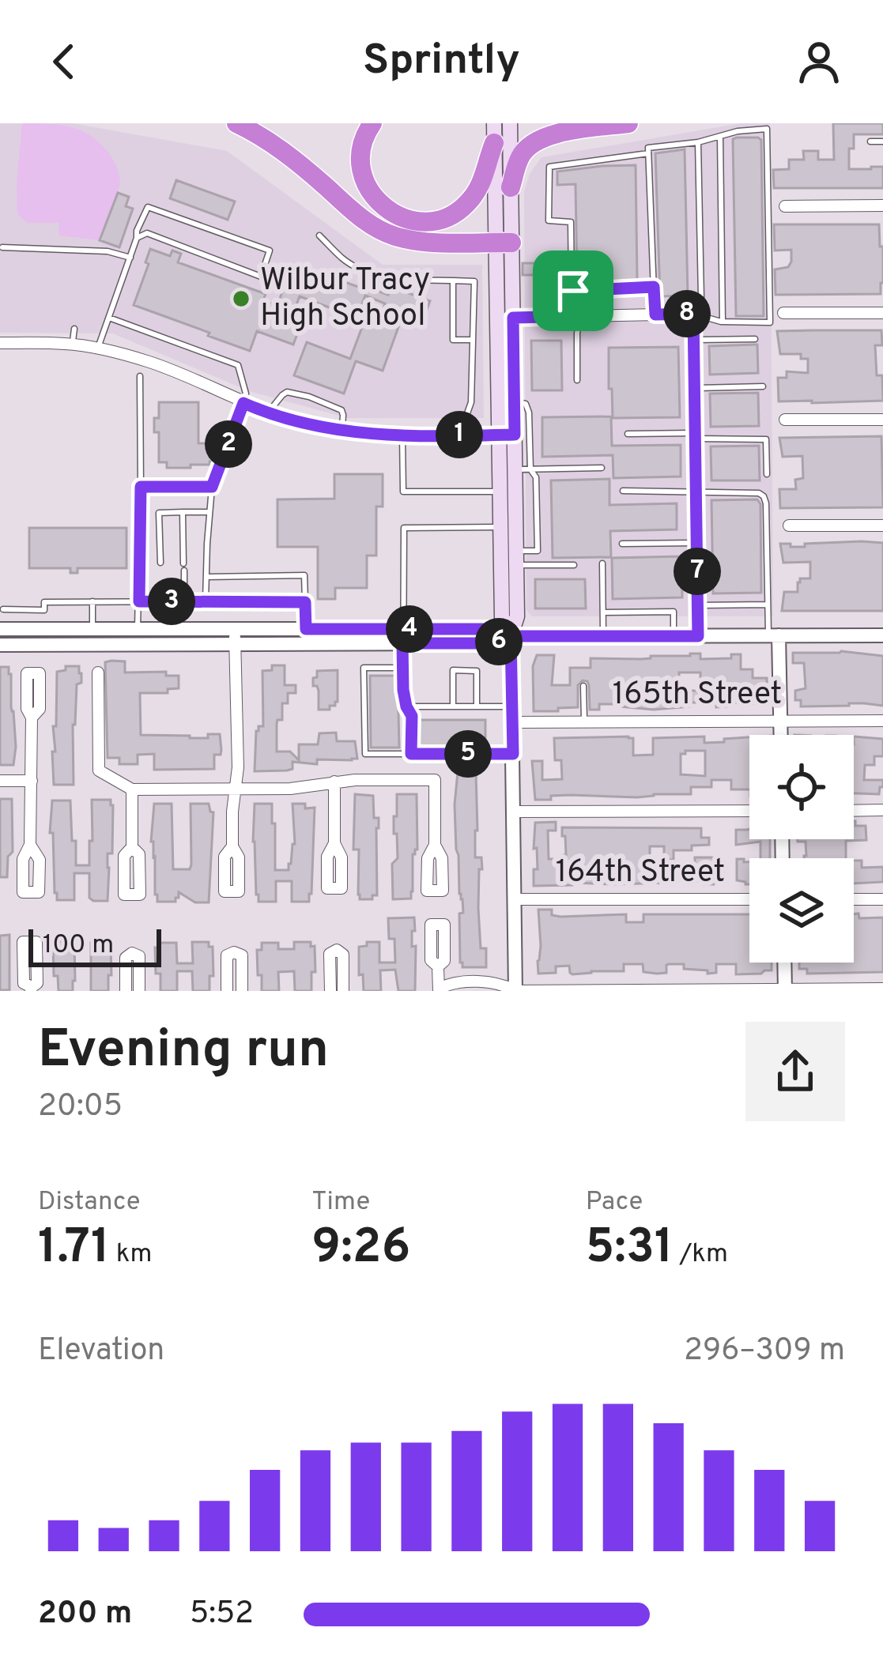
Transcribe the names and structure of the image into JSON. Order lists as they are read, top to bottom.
{
  "streets": {
    "street": ["165th Street", "164th Street"]
  },
  "places": ["Wilbur Tracy High School"],
  "scale_bar": "100 m",
  "page": {
    "header": "Sprintly",
    "pins": [
      "8",
      "1",
      "2",
      "7",
      "3",
      "4",
      "6",
      "5"
    ],
    "scale": "100 m",
    "heading": ["Evening run", "20:05"],
    "stats": [
      ["Distance", "1.71 km"],
      ["Time", "9:26"],
      ["Pace", "5:31 /km"]
    ],
    "chart": ["Elevation", "296–309 m"],
    "list": [
      {
        "name": "200 m",
        "note": "5:52"
      }
    ]
  }
}
